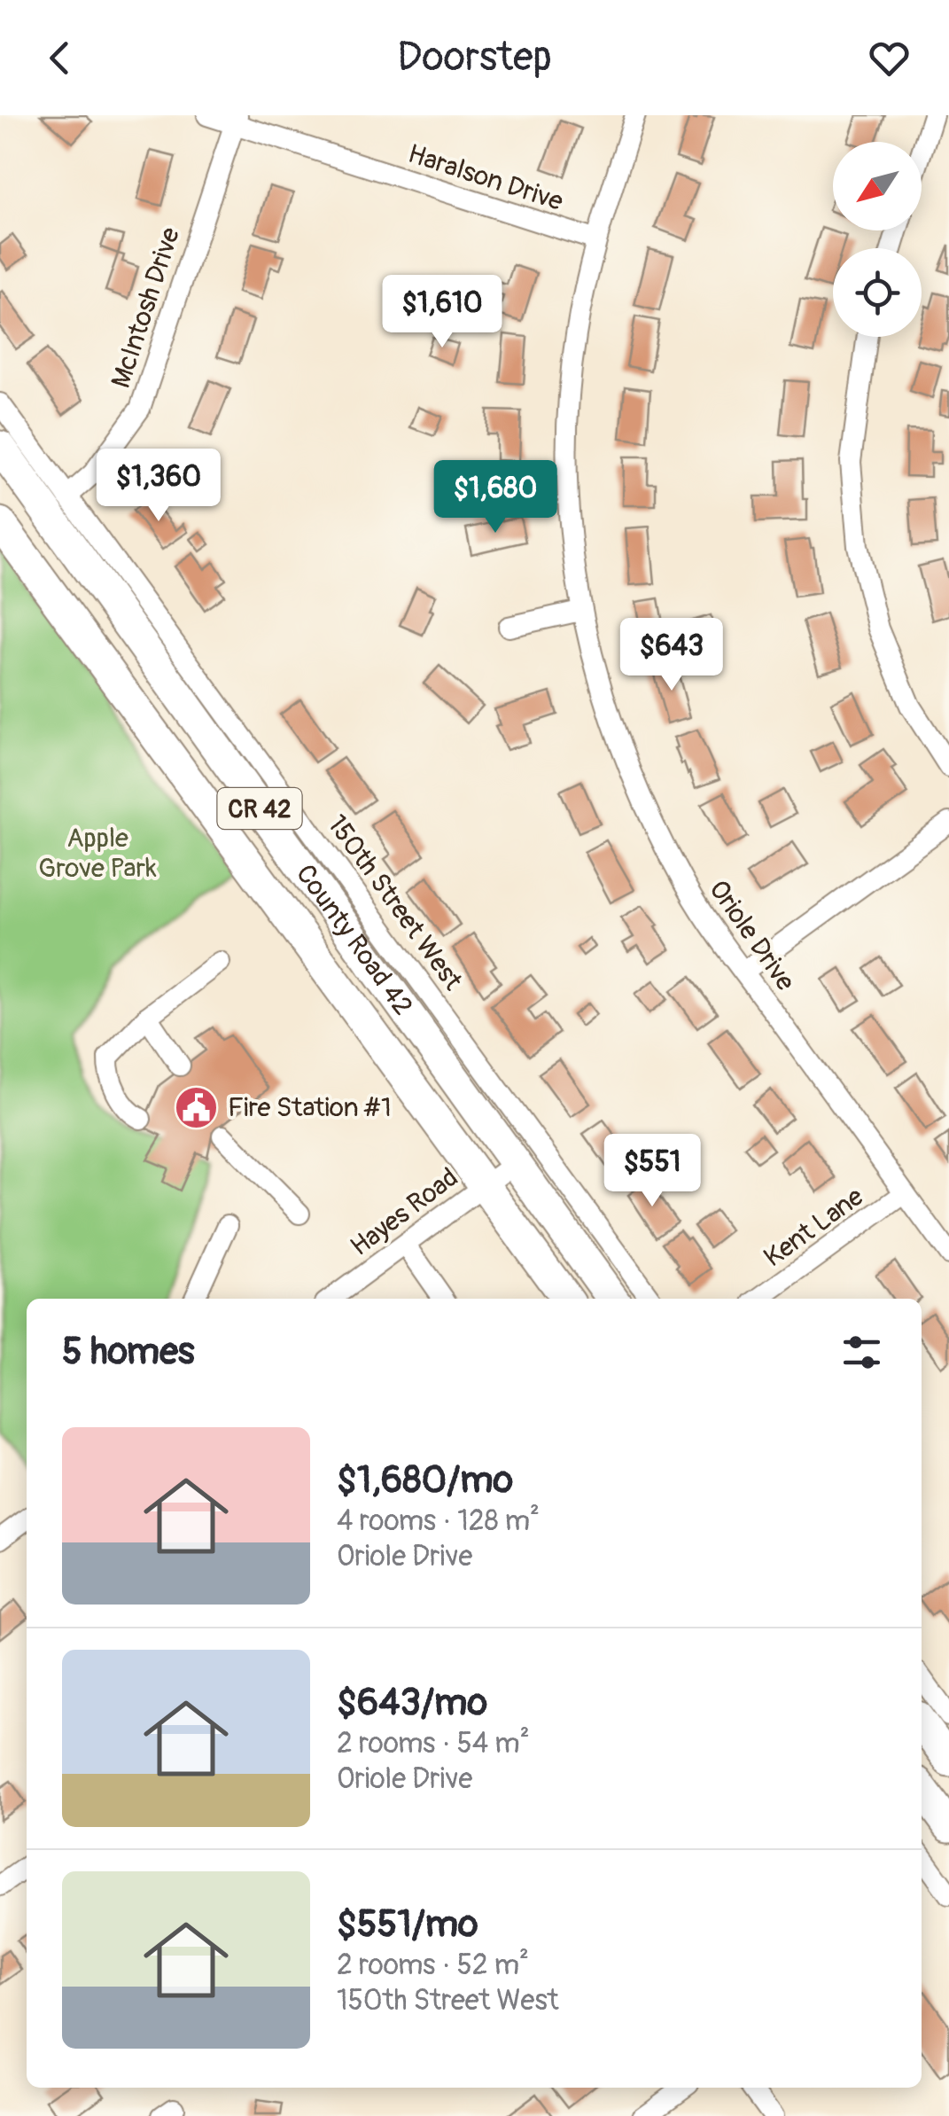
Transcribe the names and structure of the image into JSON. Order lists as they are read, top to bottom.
{
  "streets": {
    "highway": ["CR 42", "County Road 42"],
    "street": [
      "Haralson Drive",
      "McIntosh Drive",
      "150th Street West",
      "Oriole Drive",
      "Hayes Road",
      "Kent Lane"
    ]
  },
  "crossings": [
    ["Haralson Drive", "McIntosh Drive"],
    ["Haralson Drive", "Oriole Drive"],
    ["McIntosh Drive", "150th Street West"],
    ["Oriole Drive", "Kent Lane"],
    ["County Road 42", "Hayes Road"]
  ],
  "parks": ["Apple Grove Park"],
  "places": {
    "public building": ["Fire Station #1"]
  },
  "north": "bottom left",
  "page": {
    "header": "Doorstep",
    "price": [
      "$1,610",
      "$1,360",
      "$1,680",
      "$643",
      "$551"
    ],
    "heading": "5 homes",
    "list": [
      {
        "name": "$1,680/mo",
        "note": "4 rooms · 128 m² · Oriole Drive"
      },
      {
        "name": "$643/mo",
        "note": "2 rooms · 54 m² · Oriole Drive"
      },
      {
        "name": "$551/mo",
        "note": "2 rooms · 52 m² · 150th Street West"
      }
    ]
  }
}
